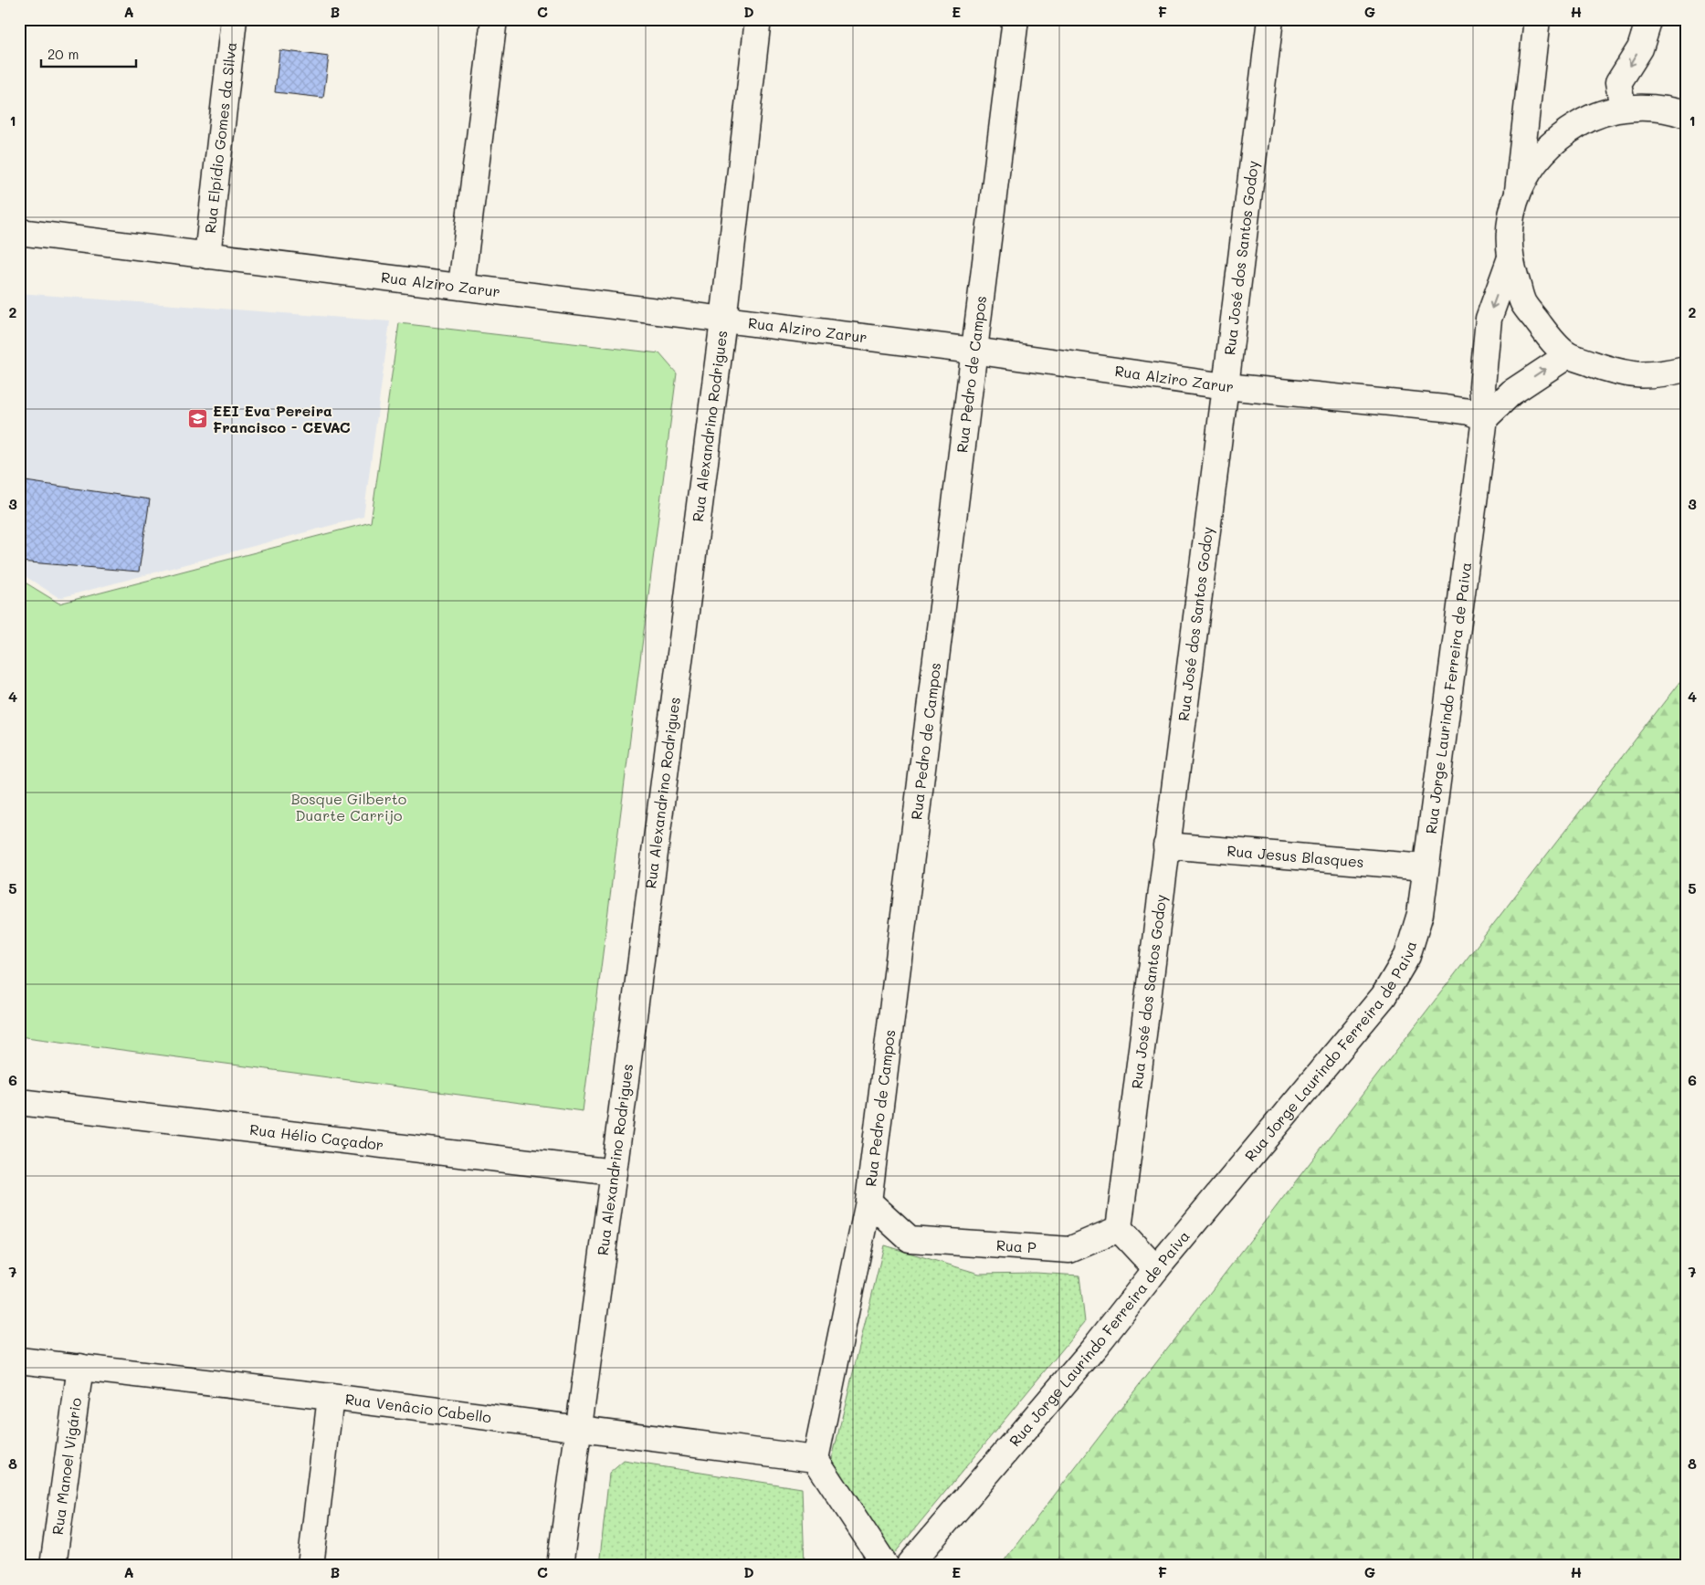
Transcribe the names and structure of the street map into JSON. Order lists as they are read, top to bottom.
{
  "streets": {
    "street": [
      "Rua Elpídio Gomes da Silva",
      "Rua José dos Santos Godoy",
      "Rua Alziro Zarur",
      "Rua Pedro de Campos",
      "Rua Alexandrino Rodrigues",
      "Rua Jorge Laurindo Ferreira de Paiva",
      "Rua Jesus Blasques",
      "Rua Hélio Caçador",
      "Rua P",
      "Rua Venâcio Cabello",
      "Rua Manoel Vigário"
    ]
  },
  "crossings": [
    ["Rua Elpídio Gomes da Silva", "Rua Alziro Zarur"],
    ["Rua José dos Santos Godoy", "Rua Alziro Zarur"],
    ["Rua José dos Santos Godoy", "Rua Jesus Blasques"],
    ["Rua José dos Santos Godoy", "Rua P"],
    ["Rua Alziro Zarur", "Rua Pedro de Campos"],
    ["Rua Alziro Zarur", "Rua Alexandrino Rodrigues"],
    ["Rua Alziro Zarur", "Rua Jorge Laurindo Ferreira de Paiva"],
    ["Rua Pedro de Campos", "Rua P"],
    ["Rua Pedro de Campos", "Rua Venâcio Cabello"],
    ["Rua Alexandrino Rodrigues", "Rua Hélio Caçador"],
    ["Rua Alexandrino Rodrigues", "Rua Venâcio Cabello"],
    ["Rua Jorge Laurindo Ferreira de Paiva", "Rua Jesus Blasques"],
    ["Rua Venâcio Cabello", "Rua Manoel Vigário"]
  ],
  "parks": ["Bosque Gilberto Duarte Carrijo"],
  "places": {
    "school or university": ["EEI Eva Pereira Francisco - CEVAC"]
  },
  "scale_bar": "20 m",
  "grid": {
    "columns": [
      "A",
      "B",
      "C",
      "D",
      "E",
      "F",
      "G",
      "H"
    ],
    "rows": [
      "1",
      "2",
      "3",
      "4",
      "5",
      "6",
      "7",
      "8"
    ]
  }
}
